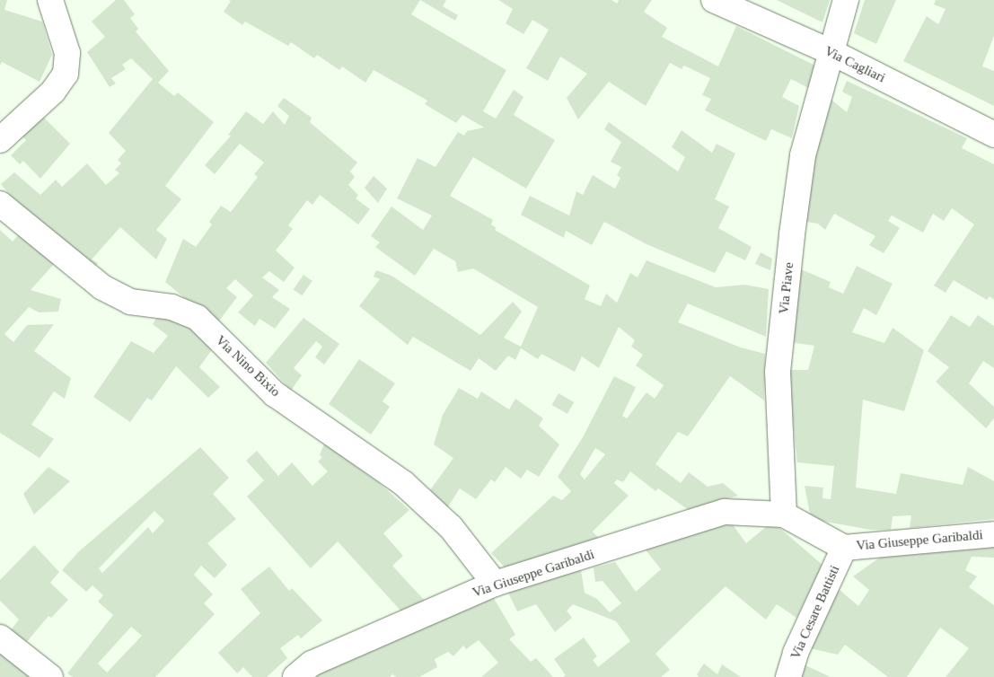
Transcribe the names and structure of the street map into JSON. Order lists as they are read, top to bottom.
{
  "streets": {
    "street": [
      "Via Cagliari",
      "Via Piave",
      "Via Nino Bixio",
      "Via Giuseppe Garibaldi",
      "Via Cesare Battisti"
    ]
  },
  "crossings": [
    ["Via Cagliari", "Via Piave"],
    ["Via Piave", "Via Giuseppe Garibaldi"],
    ["Via Nino Bixio", "Via Giuseppe Garibaldi"],
    ["Via Giuseppe Garibaldi", "Via Cesare Battisti"]
  ]
}
